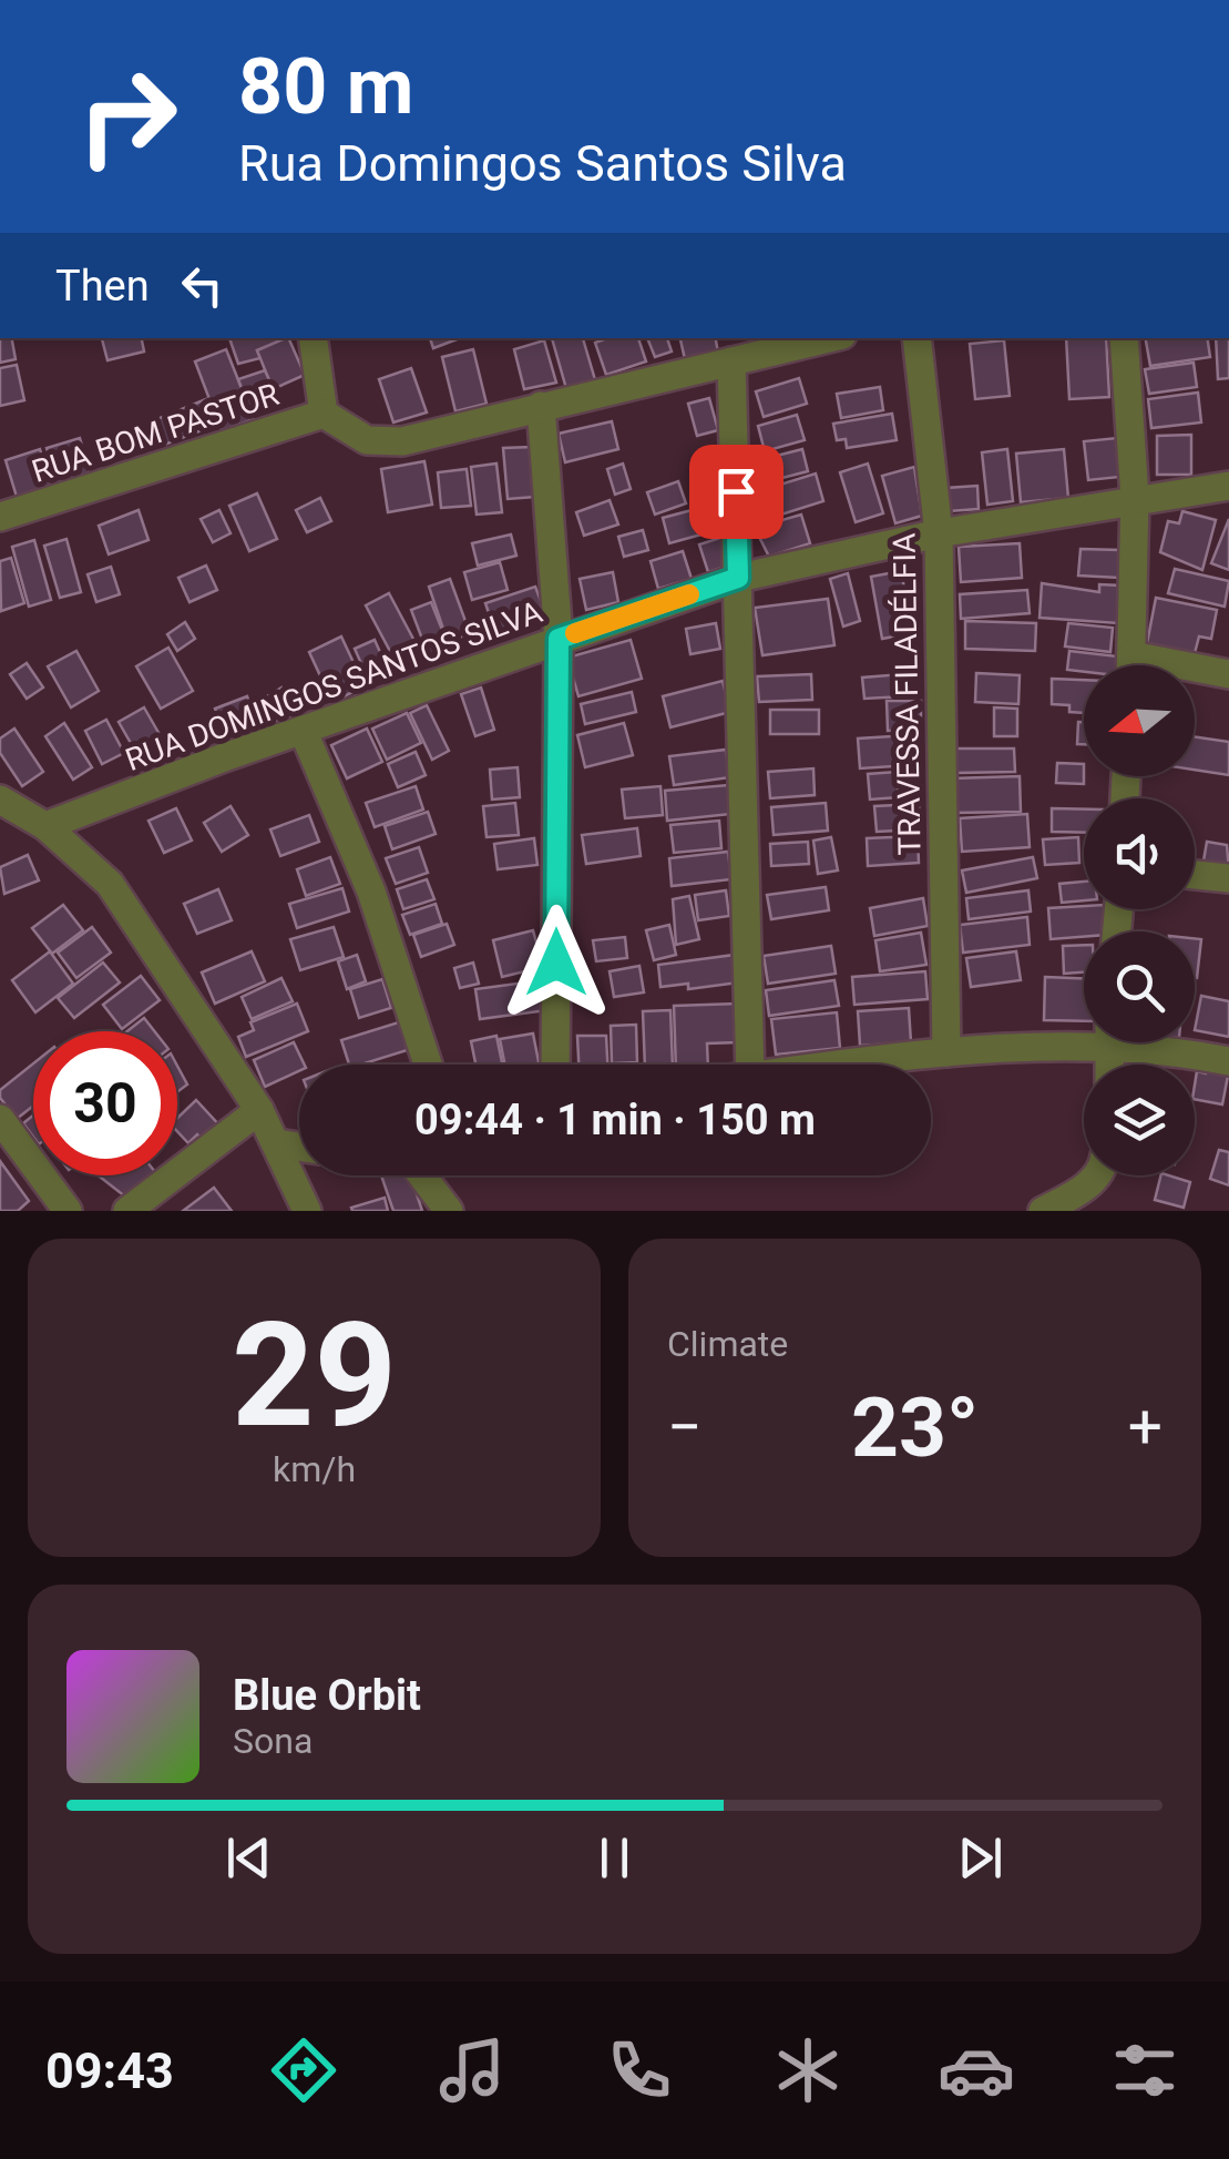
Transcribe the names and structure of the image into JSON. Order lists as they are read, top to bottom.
{
  "streets": {
    "street": ["RUA BOM PASTOR", "RUA DOMINGOS SANTOS SILVA", "TRAVESSA FILADÉLFIA"]
  },
  "crossings": [
    ["RUA DOMINGOS SANTOS SILVA", "TRAVESSA FILADÉLFIA"]
  ],
  "north": "left",
  "page": {
    "turn": ["80 m", "Rua Domingos Santos Silva"],
    "then": "Then",
    "limit": "30",
    "trip": "09:44 · 1 min · 150 m",
    "tile": [
      ["29", "km/h"],
      "Climate"
    ],
    "heat": ["−", "23°", "+"],
    "song": ["Blue Orbit", "Sona"],
    "tabs": "09:43"
  }
}
